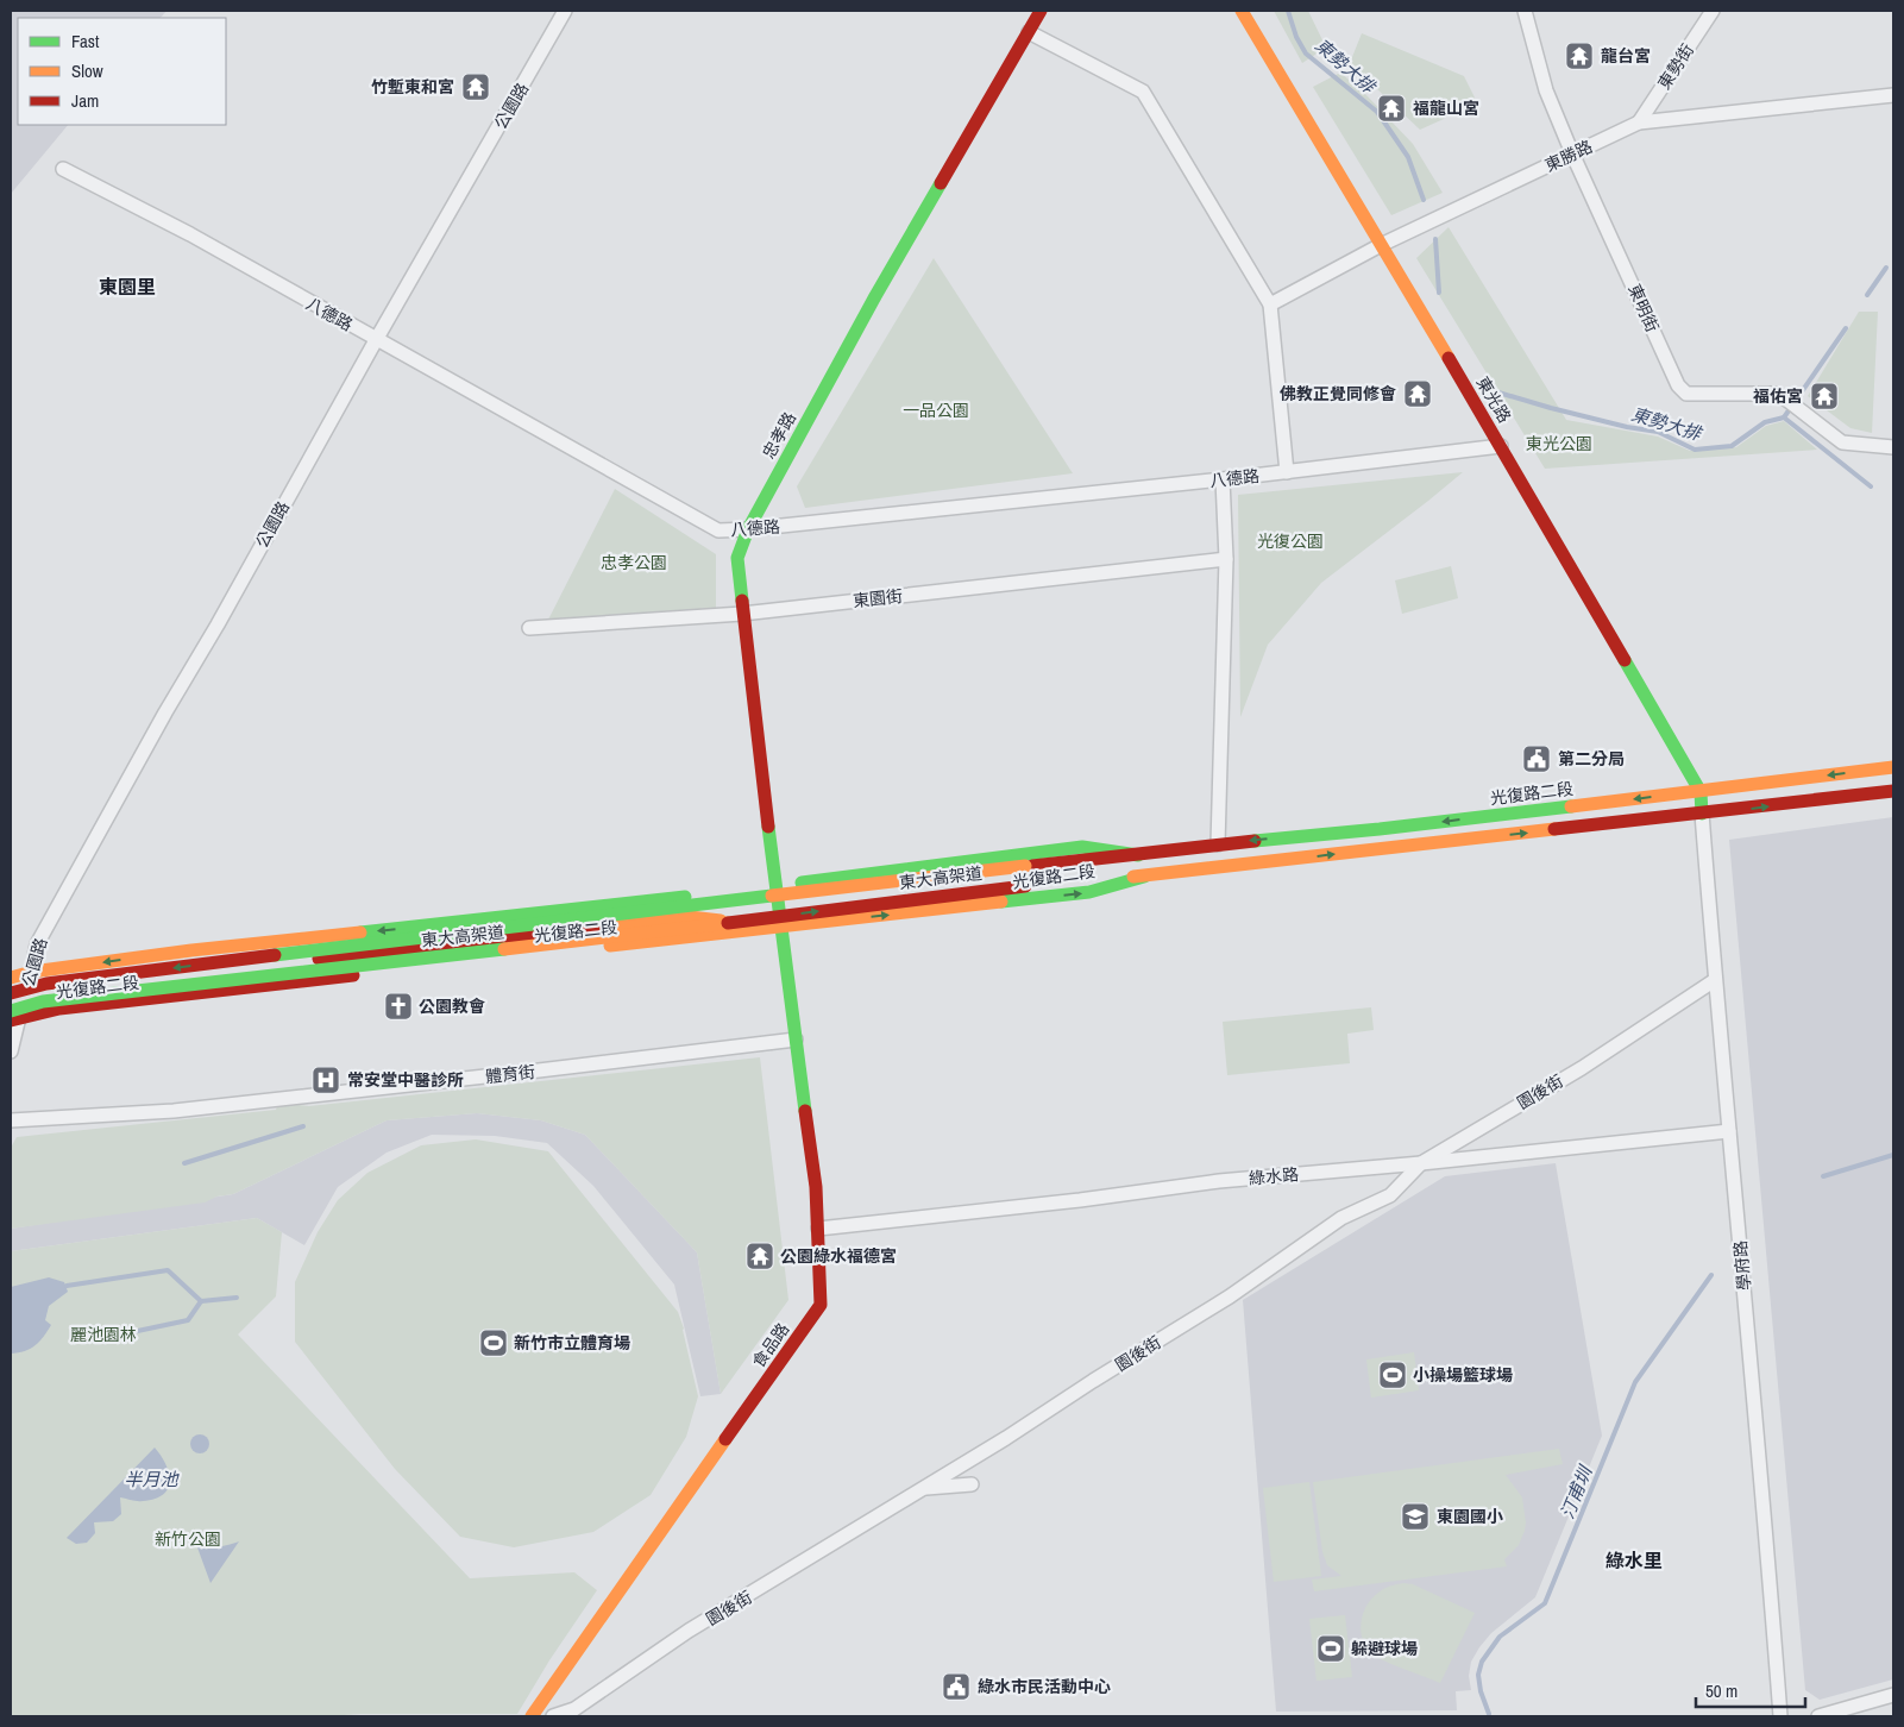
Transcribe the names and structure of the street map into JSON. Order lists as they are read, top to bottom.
{
  "streets": {
    "main road": [
      "東光路",
      "忠孝路",
      "光復路二段",
      "東大高架道",
      "食品路"
    ],
    "street": [
      "東勢街",
      "公園路",
      "東勝路",
      "東明街",
      "八德路",
      "東園街",
      "體育街",
      "園後街",
      "綠水路",
      "學府路"
    ]
  },
  "crossings": [
    ["東勢街", "東勝路"],
    ["公園路", "八德路"],
    ["公園路", "光復路二段"],
    ["公園路", "東大高架道"],
    ["東勝路", "東明街"],
    ["東勝路", "東光路"],
    ["八德路", "東光路"],
    ["八德路", "忠孝路"],
    ["東光路", "光復路二段"],
    ["東光路", "學府路"],
    ["忠孝路", "東園街"],
    ["忠孝路", "光復路二段"],
    ["忠孝路", "食品路"],
    ["光復路二段", "東大高架道"],
    ["光復路二段", "學府路"],
    ["光復路二段", "食品路"],
    ["體育街", "食品路"],
    ["園後街", "綠水路"],
    ["園後街", "學府路"],
    ["綠水路", "學府路"],
    ["綠水路", "食品路"]
  ],
  "districts": ["東園里", "綠水里"],
  "water": ["東勢大排", "半月池", "汀甫圳"],
  "parks": [
    "一品公園",
    "東光公園",
    "光復公園",
    "忠孝公園",
    "麗池園林",
    "新竹公園"
  ],
  "places": {
    "temple": [
      "龍台宮",
      "竹塹東和宮",
      "福龍山宮",
      "佛教正覺同修會",
      "福佑宮",
      "公園綠水福德宮"
    ],
    "public building": ["第二分局", "綠水市民活動中心"],
    "church": ["公園教會"],
    "hospital": ["常安堂中醫診所"],
    "sports": ["新竹市立體育場", "小操場籃球場", "躲避球場"],
    "school or university": ["東園國小"]
  },
  "legend": ["Fast", "Slow", "Jam"],
  "scale_bar": "50 m"
}
